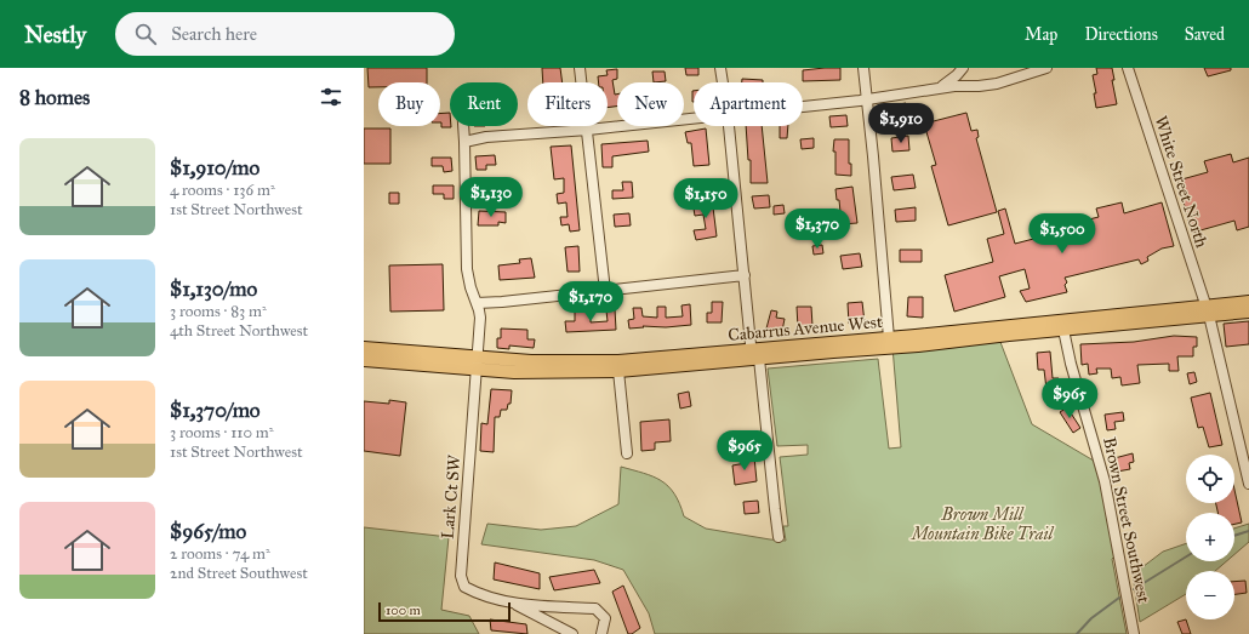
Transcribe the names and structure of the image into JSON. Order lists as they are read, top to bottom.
{
  "streets": {
    "main road": ["Cabarrus Avenue West"],
    "street": ["White Street North", "Lark Ct SW", "Brown Street Southwest"]
  },
  "crossings": [
    ["White Street North", "Cabarrus Avenue West"],
    ["Cabarrus Avenue West", "Lark Ct SW"],
    ["Cabarrus Avenue West", "Brown Street Southwest"]
  ],
  "parks": ["Brown Mill Mountain Bike Trail"],
  "scale_bar": "100 m",
  "page": {
    "header": "Nestly",
    "search": "Search here",
    "nav": ["Map", "Directions", "Saved"],
    "heading": "8 homes",
    "chip": [
      "Buy",
      "Rent",
      "Filters",
      "New",
      "Apartment"
    ],
    "price": [
      "$1,910",
      "$1,130",
      "$1,150",
      "$1,370",
      "$1,500",
      "$1,170",
      "$965",
      "$965"
    ],
    "list": [
      {
        "name": "$1,910/mo",
        "note": "4 rooms · 136 m² · 1st Street Northwest"
      },
      {
        "name": "$1,130/mo",
        "note": "3 rooms · 83 m² · 4th Street Northwest"
      },
      {
        "name": "$1,370/mo",
        "note": "3 rooms · 110 m² · 1st Street Northwest"
      },
      {
        "name": "$965/mo",
        "note": "2 rooms · 74 m² · 2nd Street Southwest"
      }
    ],
    "map_buttons": ["+", "−"],
    "scale": "100 m"
  }
}
